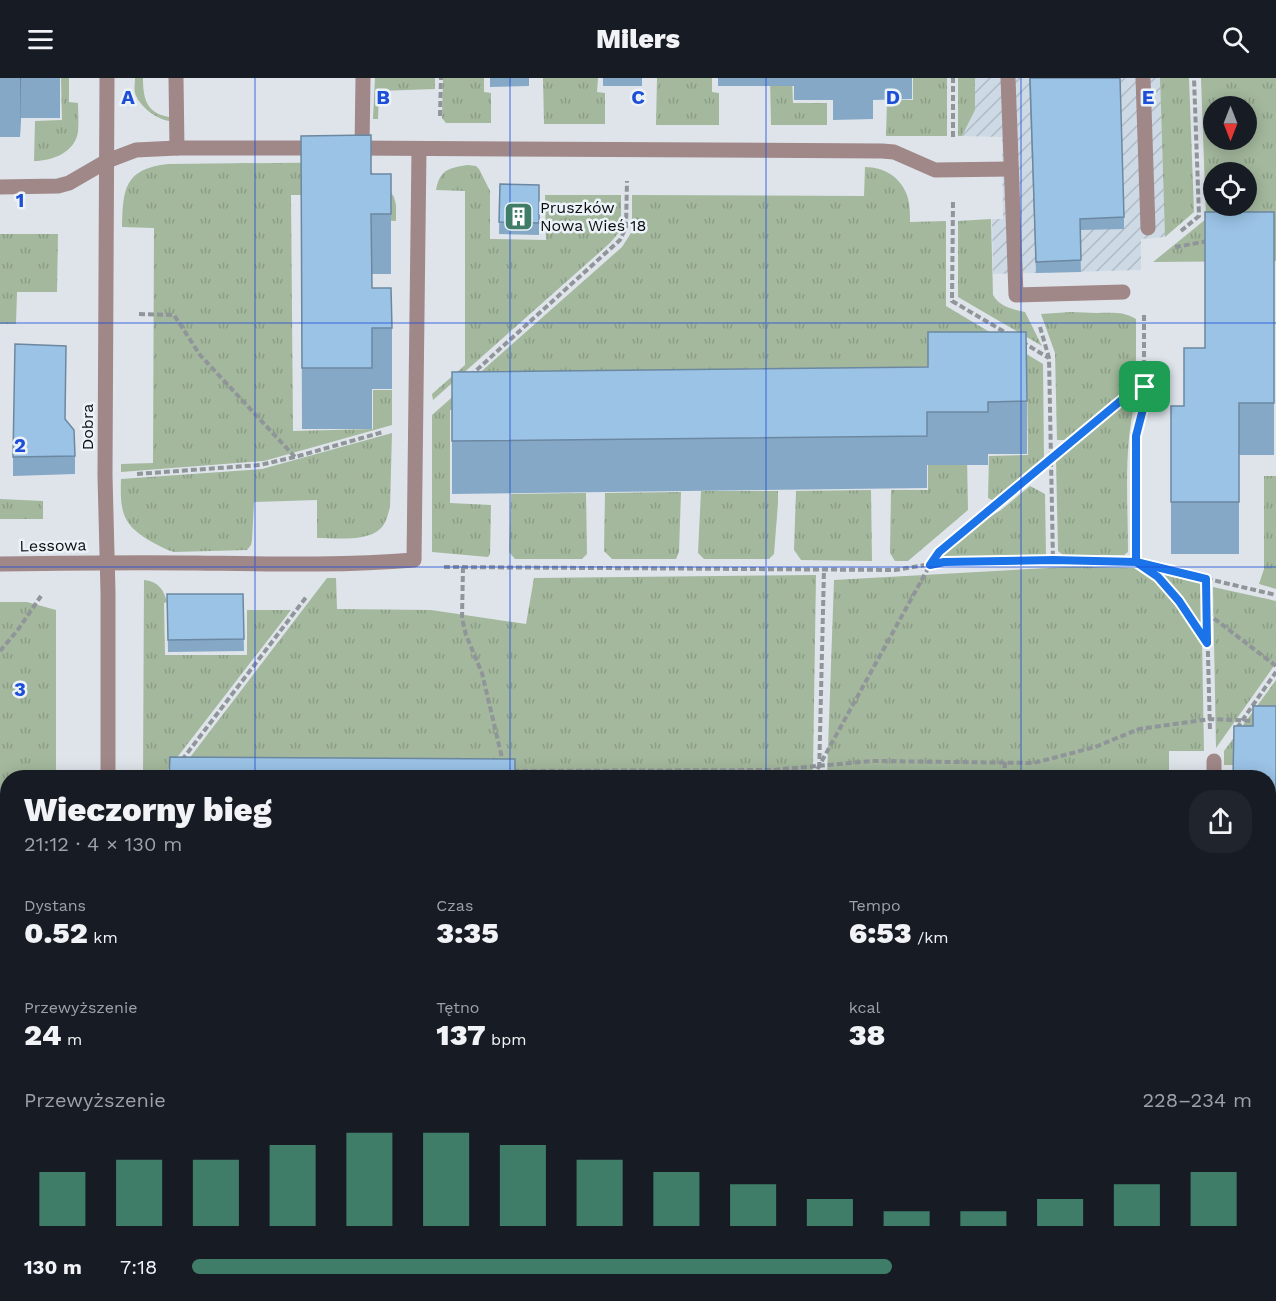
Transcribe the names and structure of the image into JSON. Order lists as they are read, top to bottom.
{
  "streets": {
    "street": ["Dobra", "Lessowa"]
  },
  "crossings": [
    ["Dobra", "Lessowa"]
  ],
  "places": {
    "building": ["Pruszków Nowa Wieś 18"]
  },
  "north": "bottom",
  "page": {
    "header": "Milers",
    "heading": ["Wieczorny bieg", "21:12 · 4 × 130 m"],
    "stats": [
      ["Dystans", "0.52 km"],
      ["Czas", "3:35"],
      ["Tempo", "6:53 /km"],
      ["Przewyższenie", "24 m"],
      ["Tętno", "137 bpm"],
      ["kcal", "38"]
    ],
    "chart": ["Przewyższenie", "228–234 m"],
    "list": [
      {
        "name": "130 m",
        "note": "7:18"
      }
    ]
  },
  "grid": {
    "columns": [
      "A",
      "B",
      "C",
      "D",
      "E"
    ],
    "rows": ["1", "2", "3"]
  }
}
